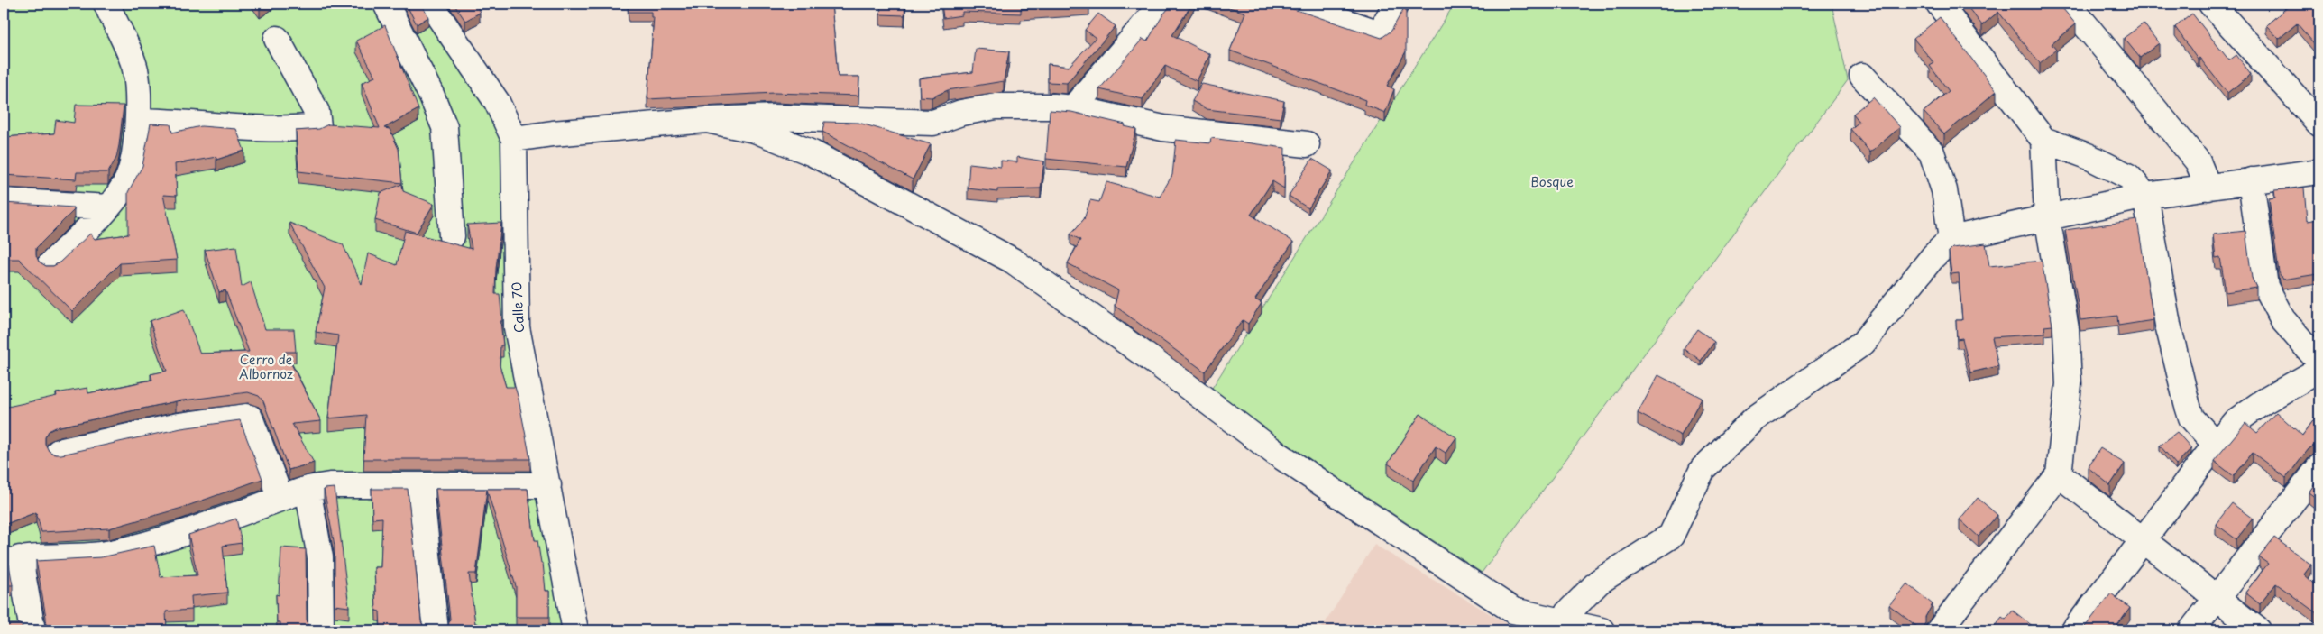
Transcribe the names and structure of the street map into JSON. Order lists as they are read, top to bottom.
{
  "streets": {
    "street": ["Calle 70"]
  },
  "parks": ["Bosque", "Cerro de Albornoz"]
}
